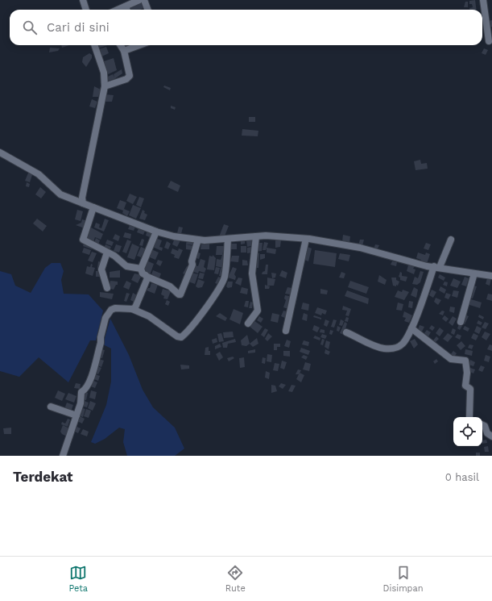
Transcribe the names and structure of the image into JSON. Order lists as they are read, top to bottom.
{
  "page": {
    "search": "Cari di sini",
    "heading": ["Terdekat", "0 hasil"],
    "nav": ["Peta", "Rute", "Disimpan"]
  }
}
